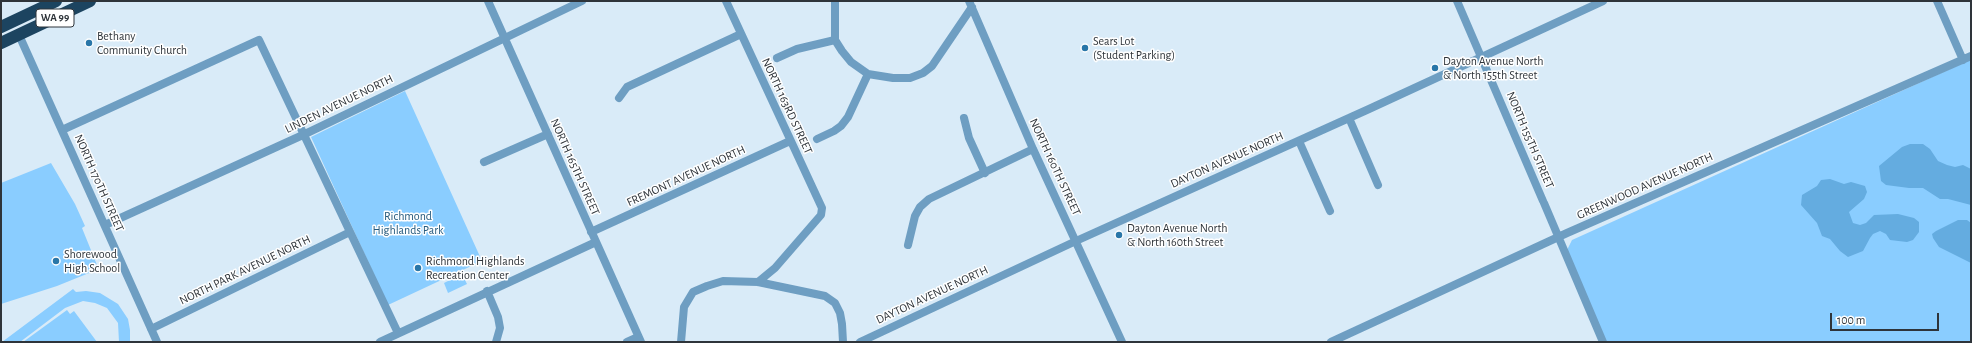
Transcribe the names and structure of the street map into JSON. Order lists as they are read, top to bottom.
{
  "streets": {
    "highway": ["WA 99"],
    "street": [
      "LINDEN AVENUE NORTH",
      "NORTH 163RD STREET",
      "NORTH 155TH STREET",
      "DAYTON AVENUE NORTH",
      "NORTH 165TH STREET",
      "NORTH 160TH STREET",
      "FREMONT AVENUE NORTH",
      "NORTH 170TH STREET",
      "GREENWOOD AVENUE NORTH",
      "NORTH PARK AVENUE NORTH"
    ]
  },
  "crossings": [
    ["WA 99", "NORTH 170TH STREET"],
    ["LINDEN AVENUE NORTH", "NORTH 165TH STREET"],
    ["LINDEN AVENUE NORTH", "NORTH 170TH STREET"],
    ["NORTH 163RD STREET", "FREMONT AVENUE NORTH"],
    ["NORTH 155TH STREET", "DAYTON AVENUE NORTH"],
    ["NORTH 155TH STREET", "GREENWOOD AVENUE NORTH"],
    ["DAYTON AVENUE NORTH", "NORTH 160TH STREET"],
    ["NORTH 165TH STREET", "FREMONT AVENUE NORTH"],
    ["NORTH 170TH STREET", "NORTH PARK AVENUE NORTH"]
  ],
  "parks": ["Richmond Highlands Park"],
  "places": [
    "Bethany Community Church",
    "Sears Lot (Student Parking)",
    "Dayton Avenue North & North 155th Street",
    "Dayton Avenue North & North 160th Street",
    "Shorewood High School",
    "Richmond Highlands Recreation Center"
  ],
  "scale_bar": "100 m"
}
